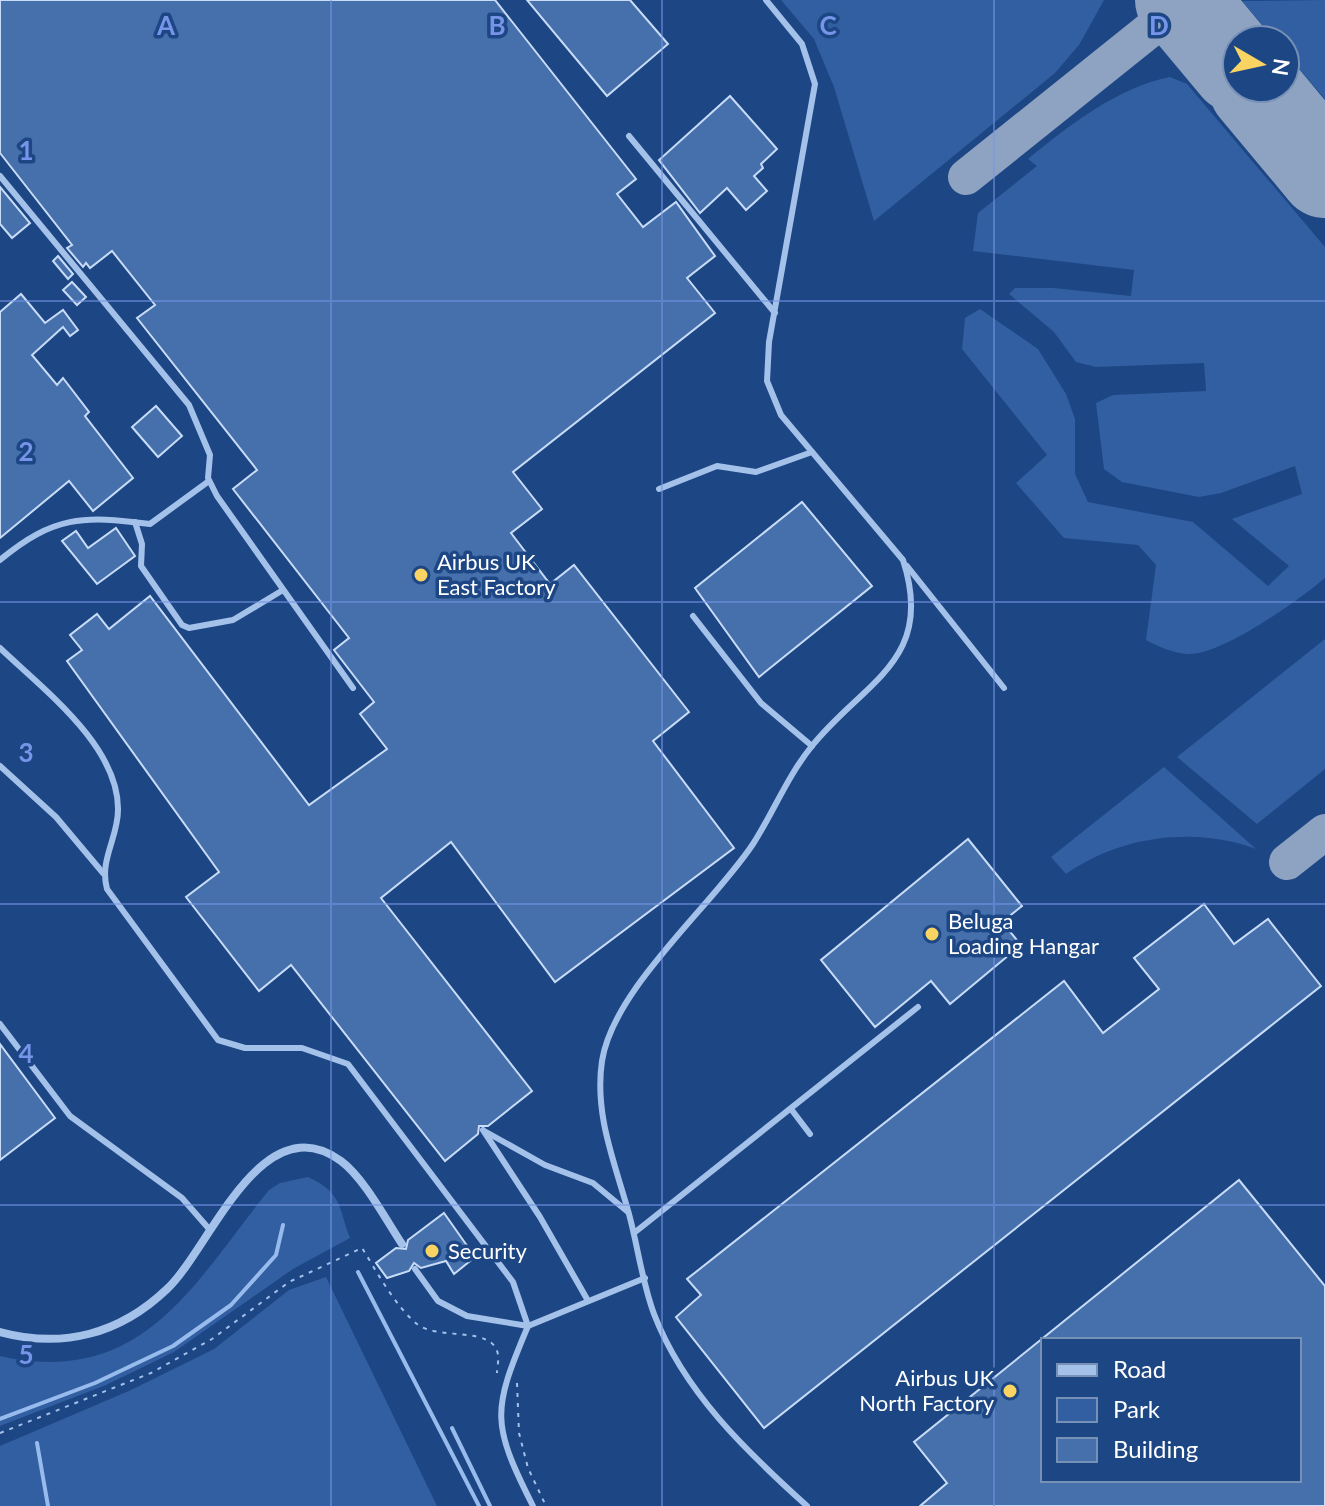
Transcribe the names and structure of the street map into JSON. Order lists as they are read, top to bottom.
{
  "places": [
    "Airbus UK East Factory",
    "Beluga Loading Hangar",
    "Security",
    "Airbus UK North Factory"
  ],
  "legend": ["Road", "Park", "Building"],
  "north": "right",
  "grid": {
    "columns": [
      "A",
      "B",
      "C",
      "D"
    ],
    "rows": [
      "1",
      "2",
      "3",
      "4",
      "5"
    ]
  }
}
